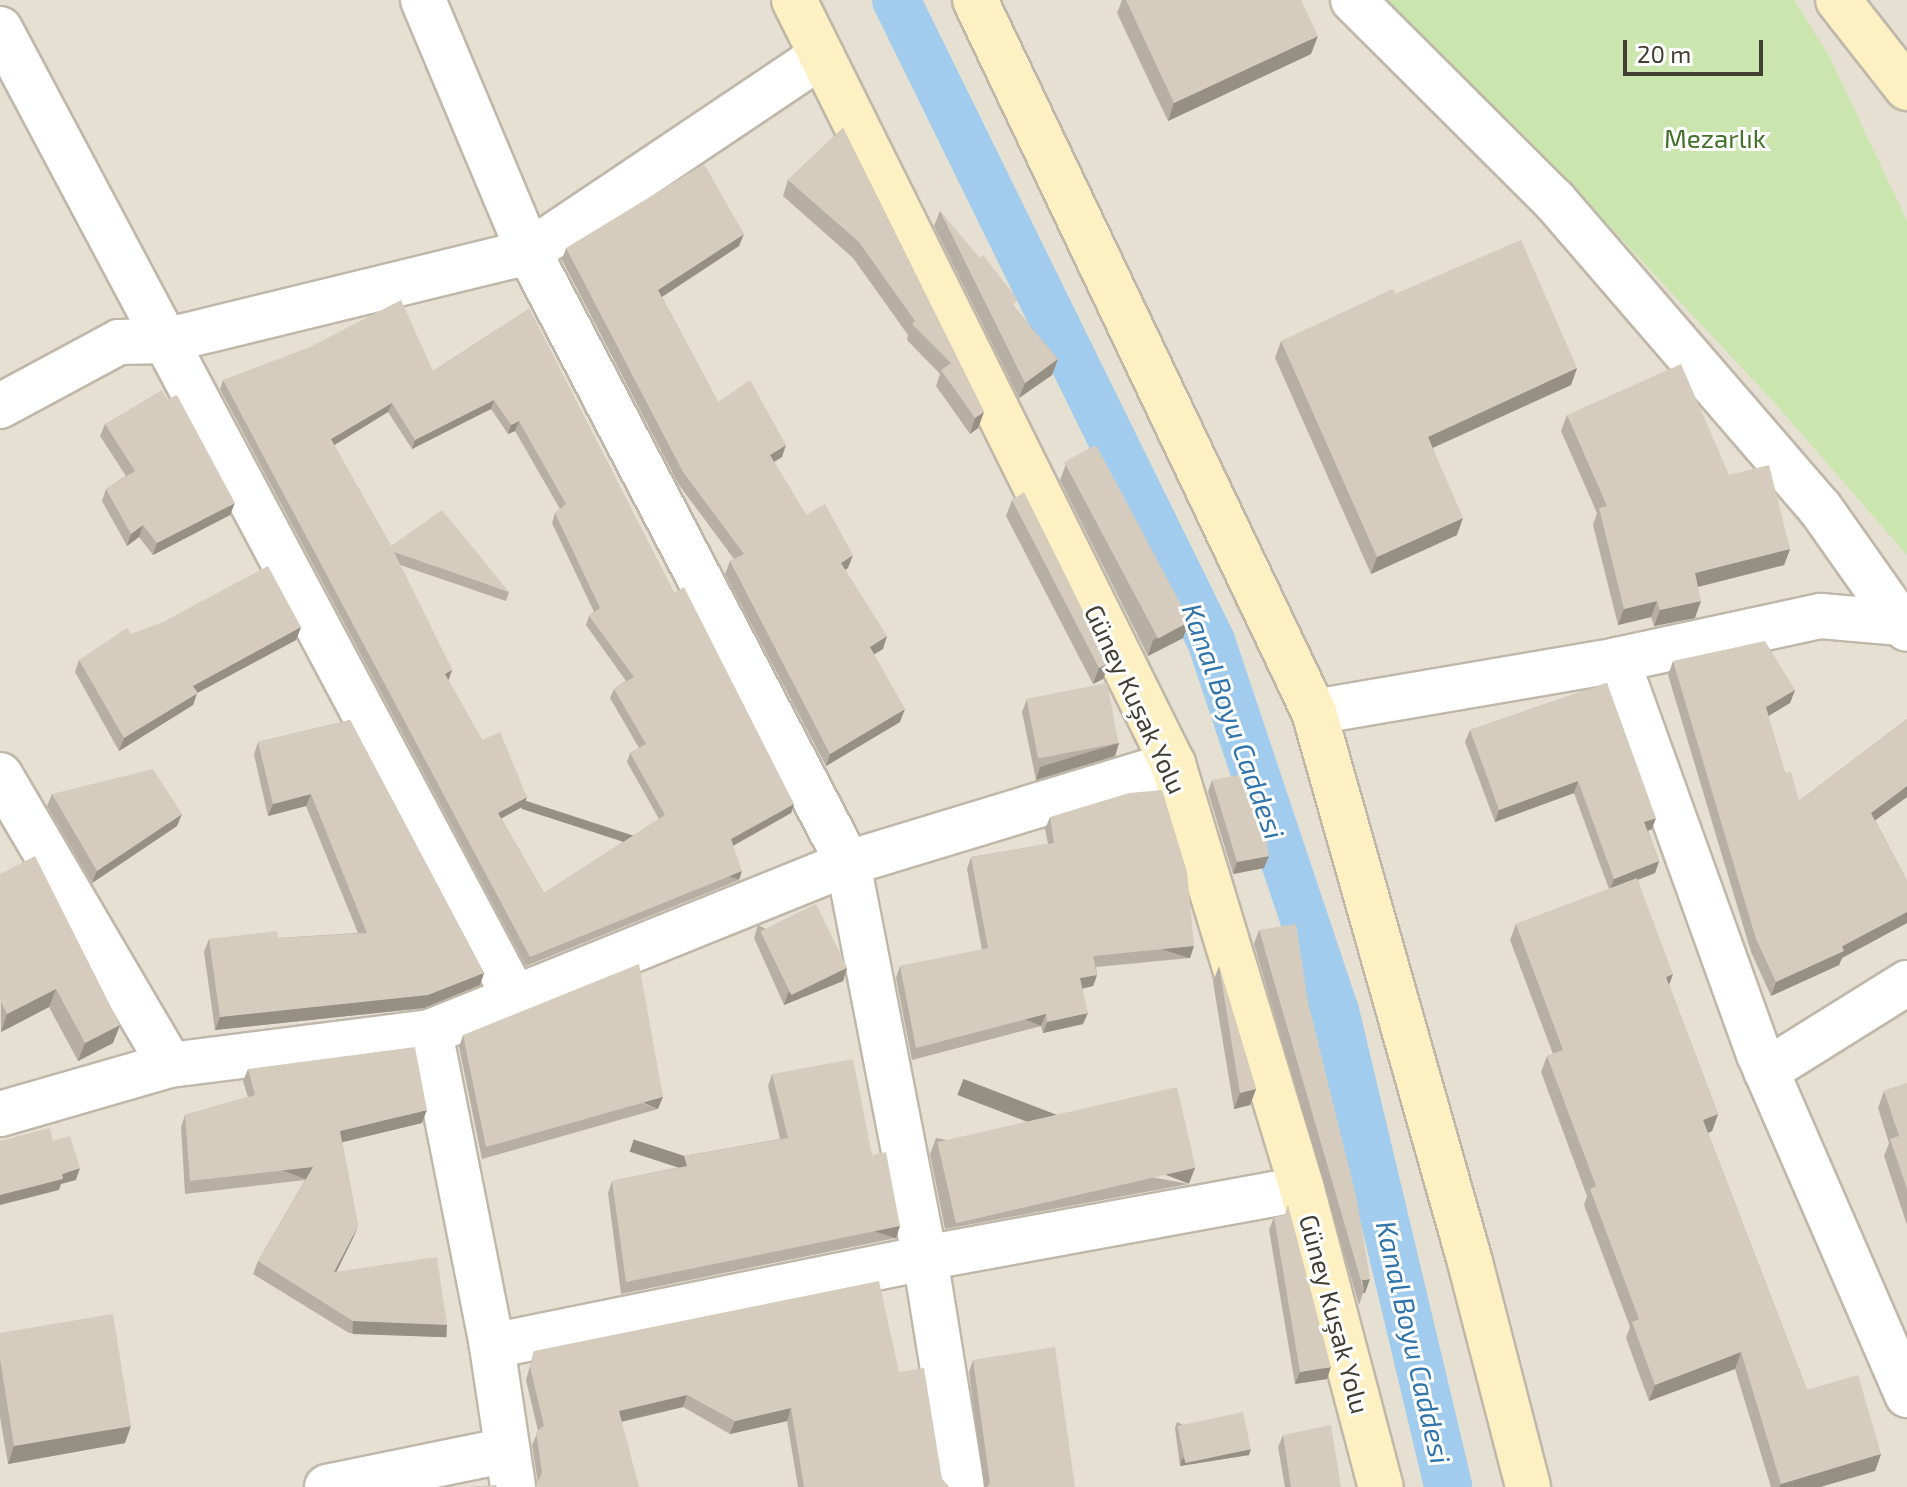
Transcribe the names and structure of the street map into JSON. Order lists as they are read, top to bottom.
{
  "streets": {
    "main road": ["Güney Kuşak Yolu"]
  },
  "water": ["Kanal Boyu Caddesi"],
  "parks": ["Mezarlık"],
  "scale_bar": "20 m"
}
